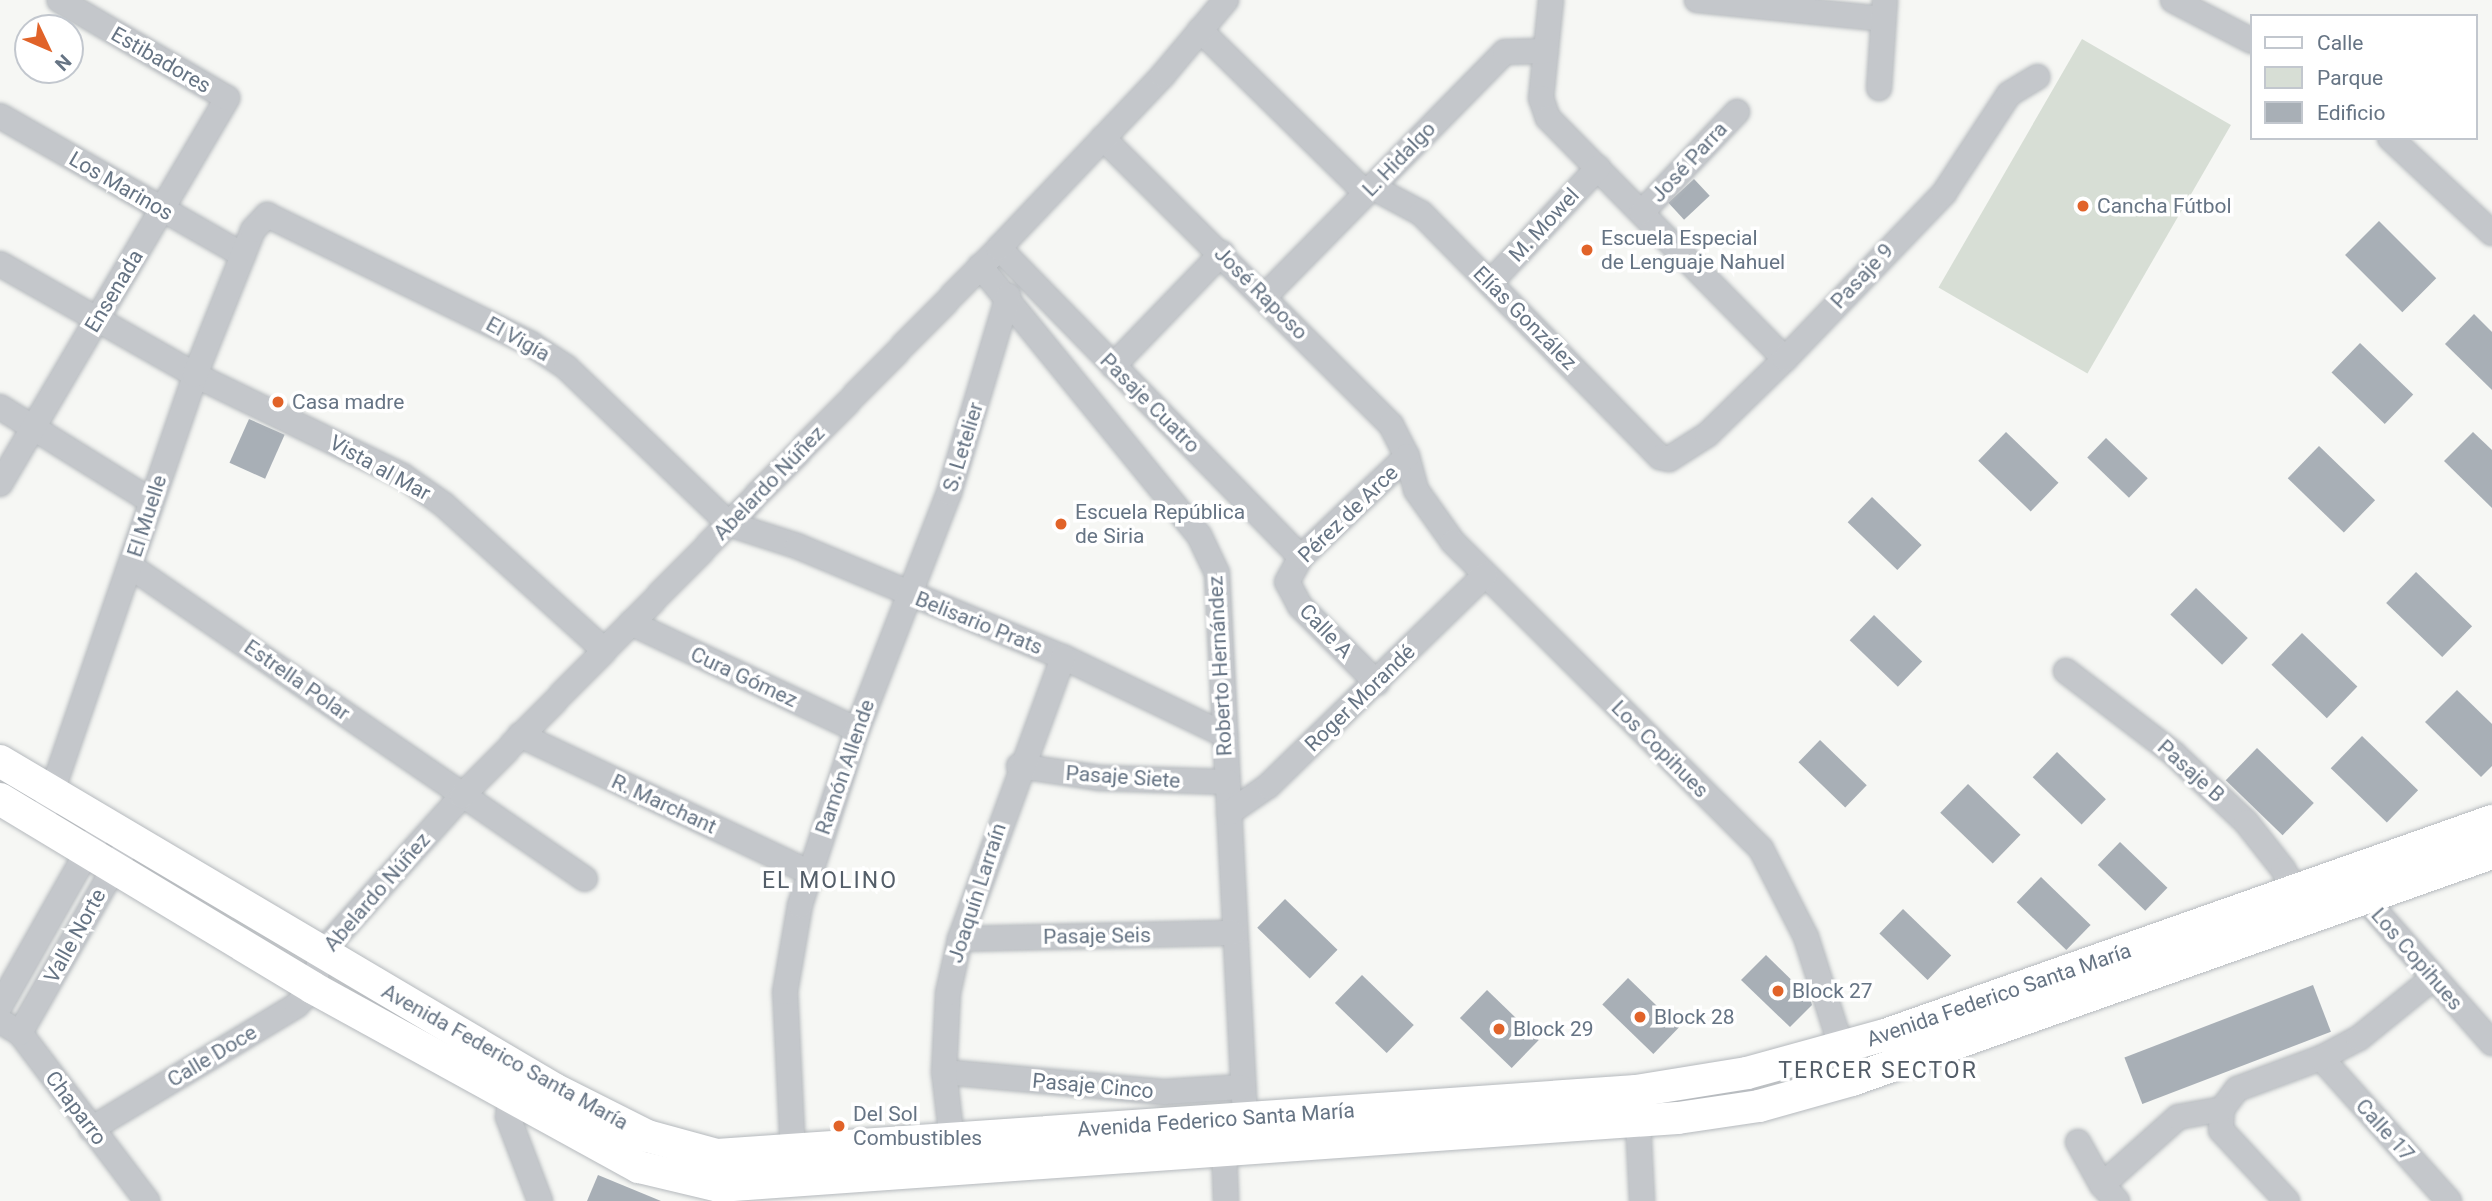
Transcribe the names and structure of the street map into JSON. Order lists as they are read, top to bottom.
{
  "streets": {
    "main road": ["Avenida Federico Santa María"],
    "street": [
      "Estibadores",
      "L. Hidalgo",
      "José Parra",
      "Los Marinos",
      "M. Mowel",
      "Pasaje 9",
      "Ensenada",
      "José Raposo",
      "Elías González",
      "El Vigía",
      "Pasaje Cuatro",
      "S. Letelier",
      "Vista al Mar",
      "Abelardo Núñez",
      "Pérez de Arce",
      "El Muelle",
      "Belisario Prats",
      "Calle A",
      "Roberto Hernández",
      "Cura Gómez",
      "Estrella Polar",
      "Roger Morandé",
      "Los Copihues",
      "Ramón Allende",
      "Pasaje B",
      "Pasaje Siete",
      "R. Marchant",
      "Joaquín Larraín",
      "Valle Norte",
      "Pasaje Seis",
      "Calle Doce",
      "Pasaje Cinco",
      "Chaparro",
      "Calle 17"
    ]
  },
  "crossings": [
    ["Estibadores", "Ensenada"],
    ["L. Hidalgo", "José Raposo"],
    ["L. Hidalgo", "Elías González"],
    ["Los Marinos", "Ensenada"],
    ["Los Marinos", "El Muelle"],
    ["M. Mowel", "Elías González"],
    ["Pasaje 9", "Elías González"],
    ["Ensenada", "Vista al Mar"],
    ["José Raposo", "Abelardo Núñez"],
    ["José Raposo", "Pérez de Arce"],
    ["José Raposo", "Los Copihues"],
    ["Elías González", "Abelardo Núñez"],
    ["El Vigía", "Abelardo Núñez"],
    ["El Vigía", "El Muelle"],
    ["El Vigía", "Belisario Prats"],
    ["Pasaje Cuatro", "Abelardo Núñez"],
    ["Pasaje Cuatro", "Pérez de Arce"],
    ["Pasaje Cuatro", "Calle A"],
    ["S. Letelier", "Belisario Prats"],
    ["S. Letelier", "Roberto Hernández"],
    ["S. Letelier", "Ramón Allende"],
    ["Vista al Mar", "Abelardo Núñez"],
    ["Vista al Mar", "El Muelle"],
    ["Abelardo Núñez", "Belisario Prats"],
    ["Abelardo Núñez", "Roberto Hernández"],
    ["Abelardo Núñez", "Cura Gómez"],
    ["Abelardo Núñez", "Estrella Polar"],
    ["Abelardo Núñez", "R. Marchant"],
    ["Abelardo Núñez", "Avenida Federico Santa María"],
    ["Abelardo Núñez", "Calle Doce"],
    ["Pérez de Arce", "Calle A"],
    ["Pérez de Arce", "Los Copihues"],
    ["El Muelle", "Estrella Polar"],
    ["El Muelle", "Avenida Federico Santa María"],
    ["Belisario Prats", "Roberto Hernández"],
    ["Belisario Prats", "Ramón Allende"],
    ["Belisario Prats", "Joaquín Larraín"],
    ["Calle A", "Roger Morandé"],
    ["Roberto Hernández", "Roger Morandé"],
    ["Roberto Hernández", "Pasaje Siete"],
    ["Roberto Hernández", "Pasaje Seis"],
    ["Roberto Hernández", "Avenida Federico Santa María"],
    ["Roberto Hernández", "Pasaje Cinco"],
    ["Cura Gómez", "Ramón Allende"],
    ["Roger Morandé", "Los Copihues"],
    ["Los Copihues", "Avenida Federico Santa María"],
    ["Ramón Allende", "R. Marchant"],
    ["Ramón Allende", "Avenida Federico Santa María"],
    ["Pasaje B", "Avenida Federico Santa María"],
    ["Pasaje Siete", "Joaquín Larraín"],
    ["Joaquín Larraín", "Pasaje Seis"],
    ["Joaquín Larraín", "Avenida Federico Santa María"],
    ["Joaquín Larraín", "Pasaje Cinco"],
    ["Valle Norte", "Avenida Federico Santa María"],
    ["Valle Norte", "Chaparro"],
    ["Avenida Federico Santa María", "Calle Doce"],
    ["Calle Doce", "Chaparro"]
  ],
  "districts": ["EL MOLINO", "TERCER SECTOR"],
  "places": [
    "Cancha Fútbol",
    "Escuela Especial de Lenguaje Nahuel",
    "Casa madre",
    "Escuela República de Siria",
    "Block 27",
    "Block 28",
    "Block 29",
    "Del Sol Combustibles"
  ],
  "legend": ["Calle", "Parque", "Edificio"],
  "north": "bottom right"
}
